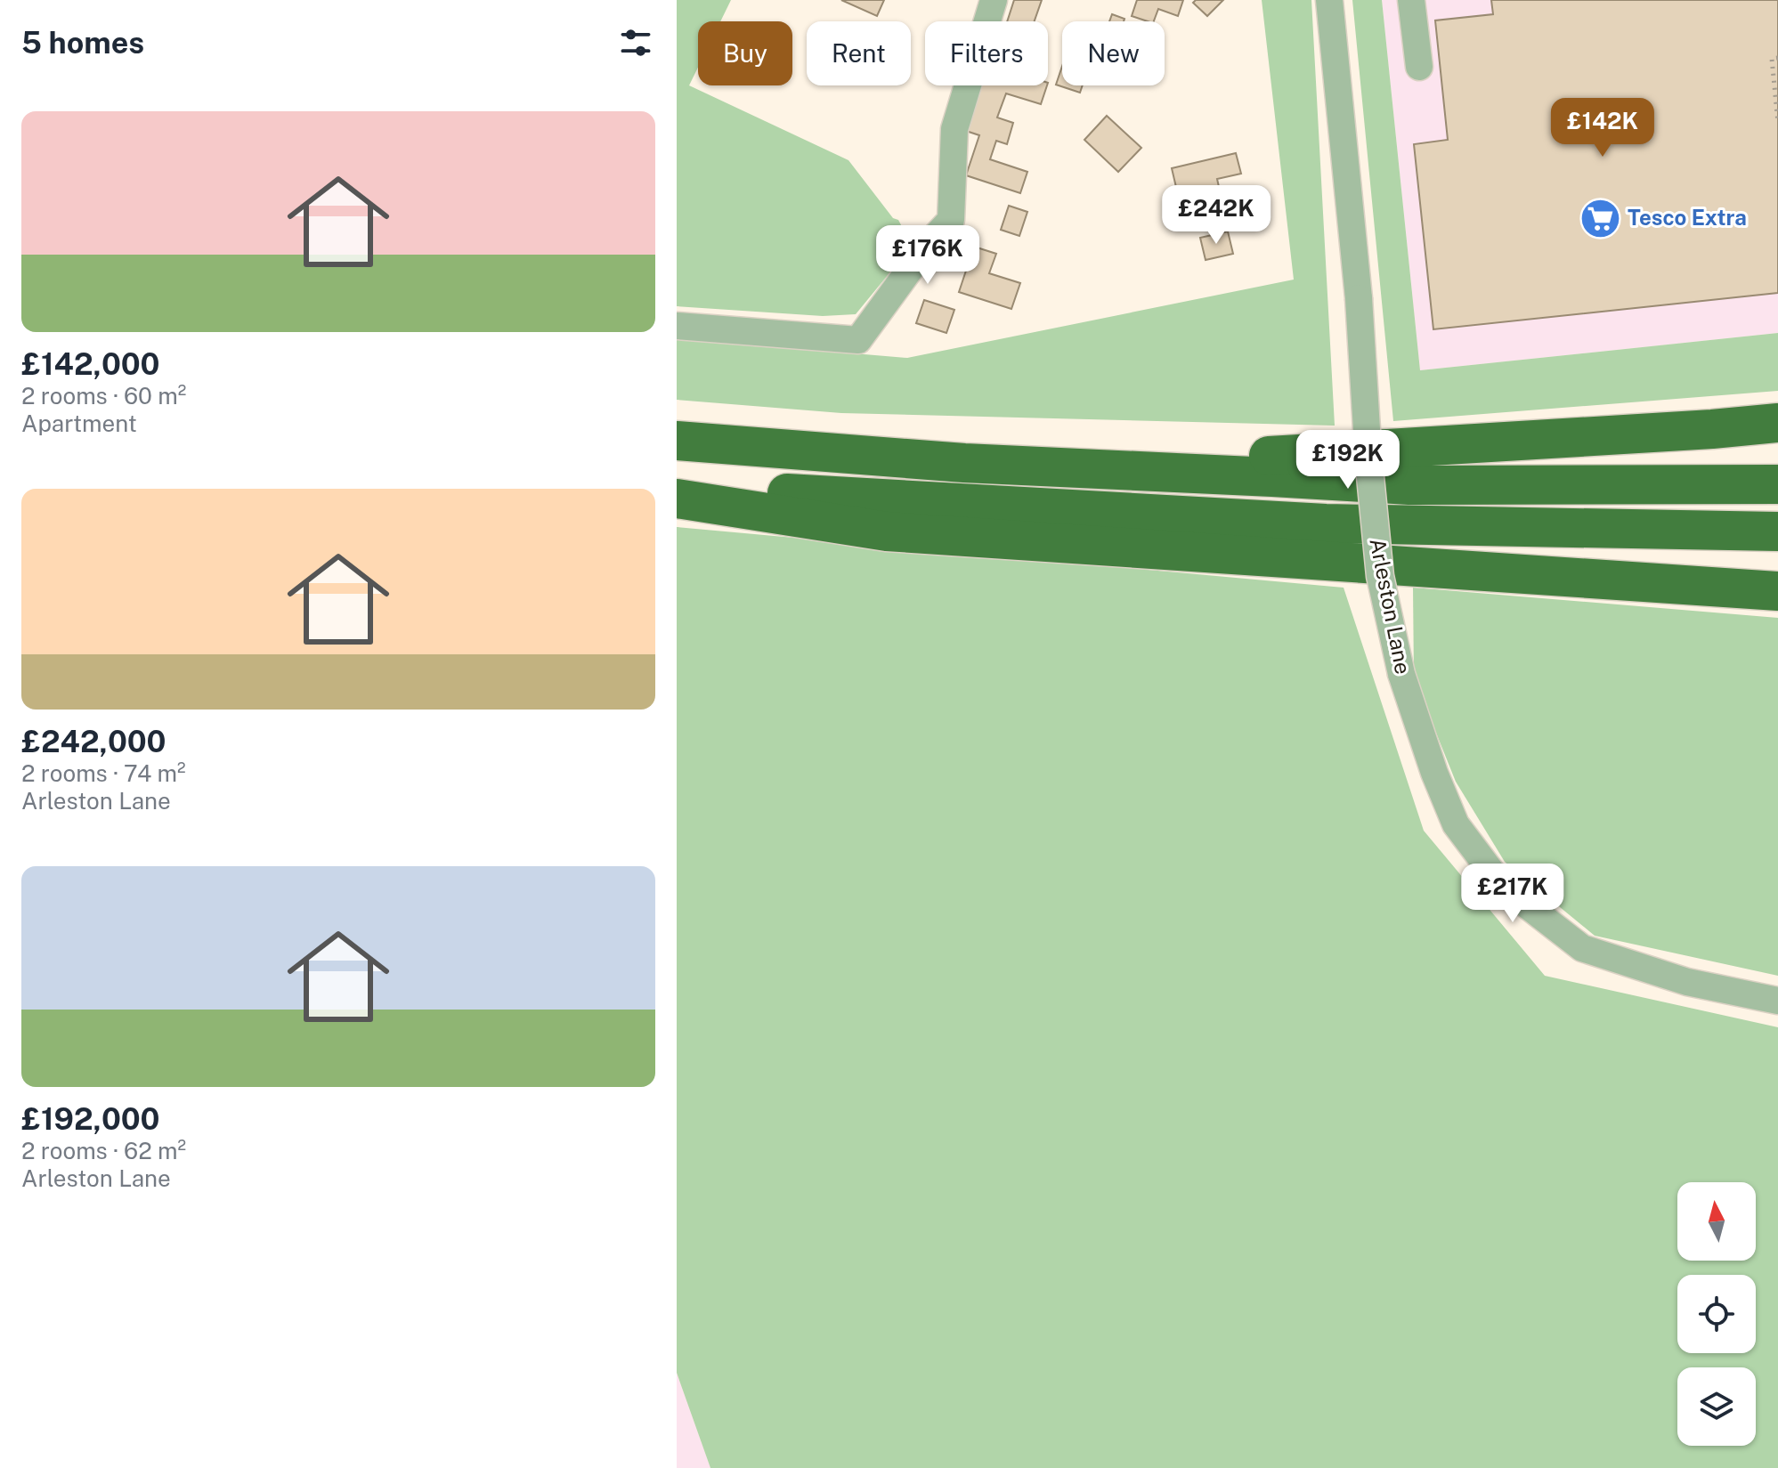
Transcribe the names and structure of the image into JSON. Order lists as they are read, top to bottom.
{
  "streets": {
    "street": ["Arleston Lane"]
  },
  "places": {
    "supermarket": ["Tesco Extra"]
  },
  "north": "top",
  "page": {
    "heading": "5 homes",
    "chip": [
      "Buy",
      "Rent",
      "Filters",
      "New"
    ],
    "list": [
      {
        "name": "£142,000",
        "note": "2 rooms · 60 m² · Apartment"
      },
      {
        "name": "£242,000",
        "note": "2 rooms · 74 m² · Arleston Lane"
      },
      {
        "name": "£192,000",
        "note": "2 rooms · 62 m² · Arleston Lane"
      }
    ],
    "price": [
      "£142K",
      "£242K",
      "£176K",
      "£192K",
      "£217K"
    ]
  }
}
